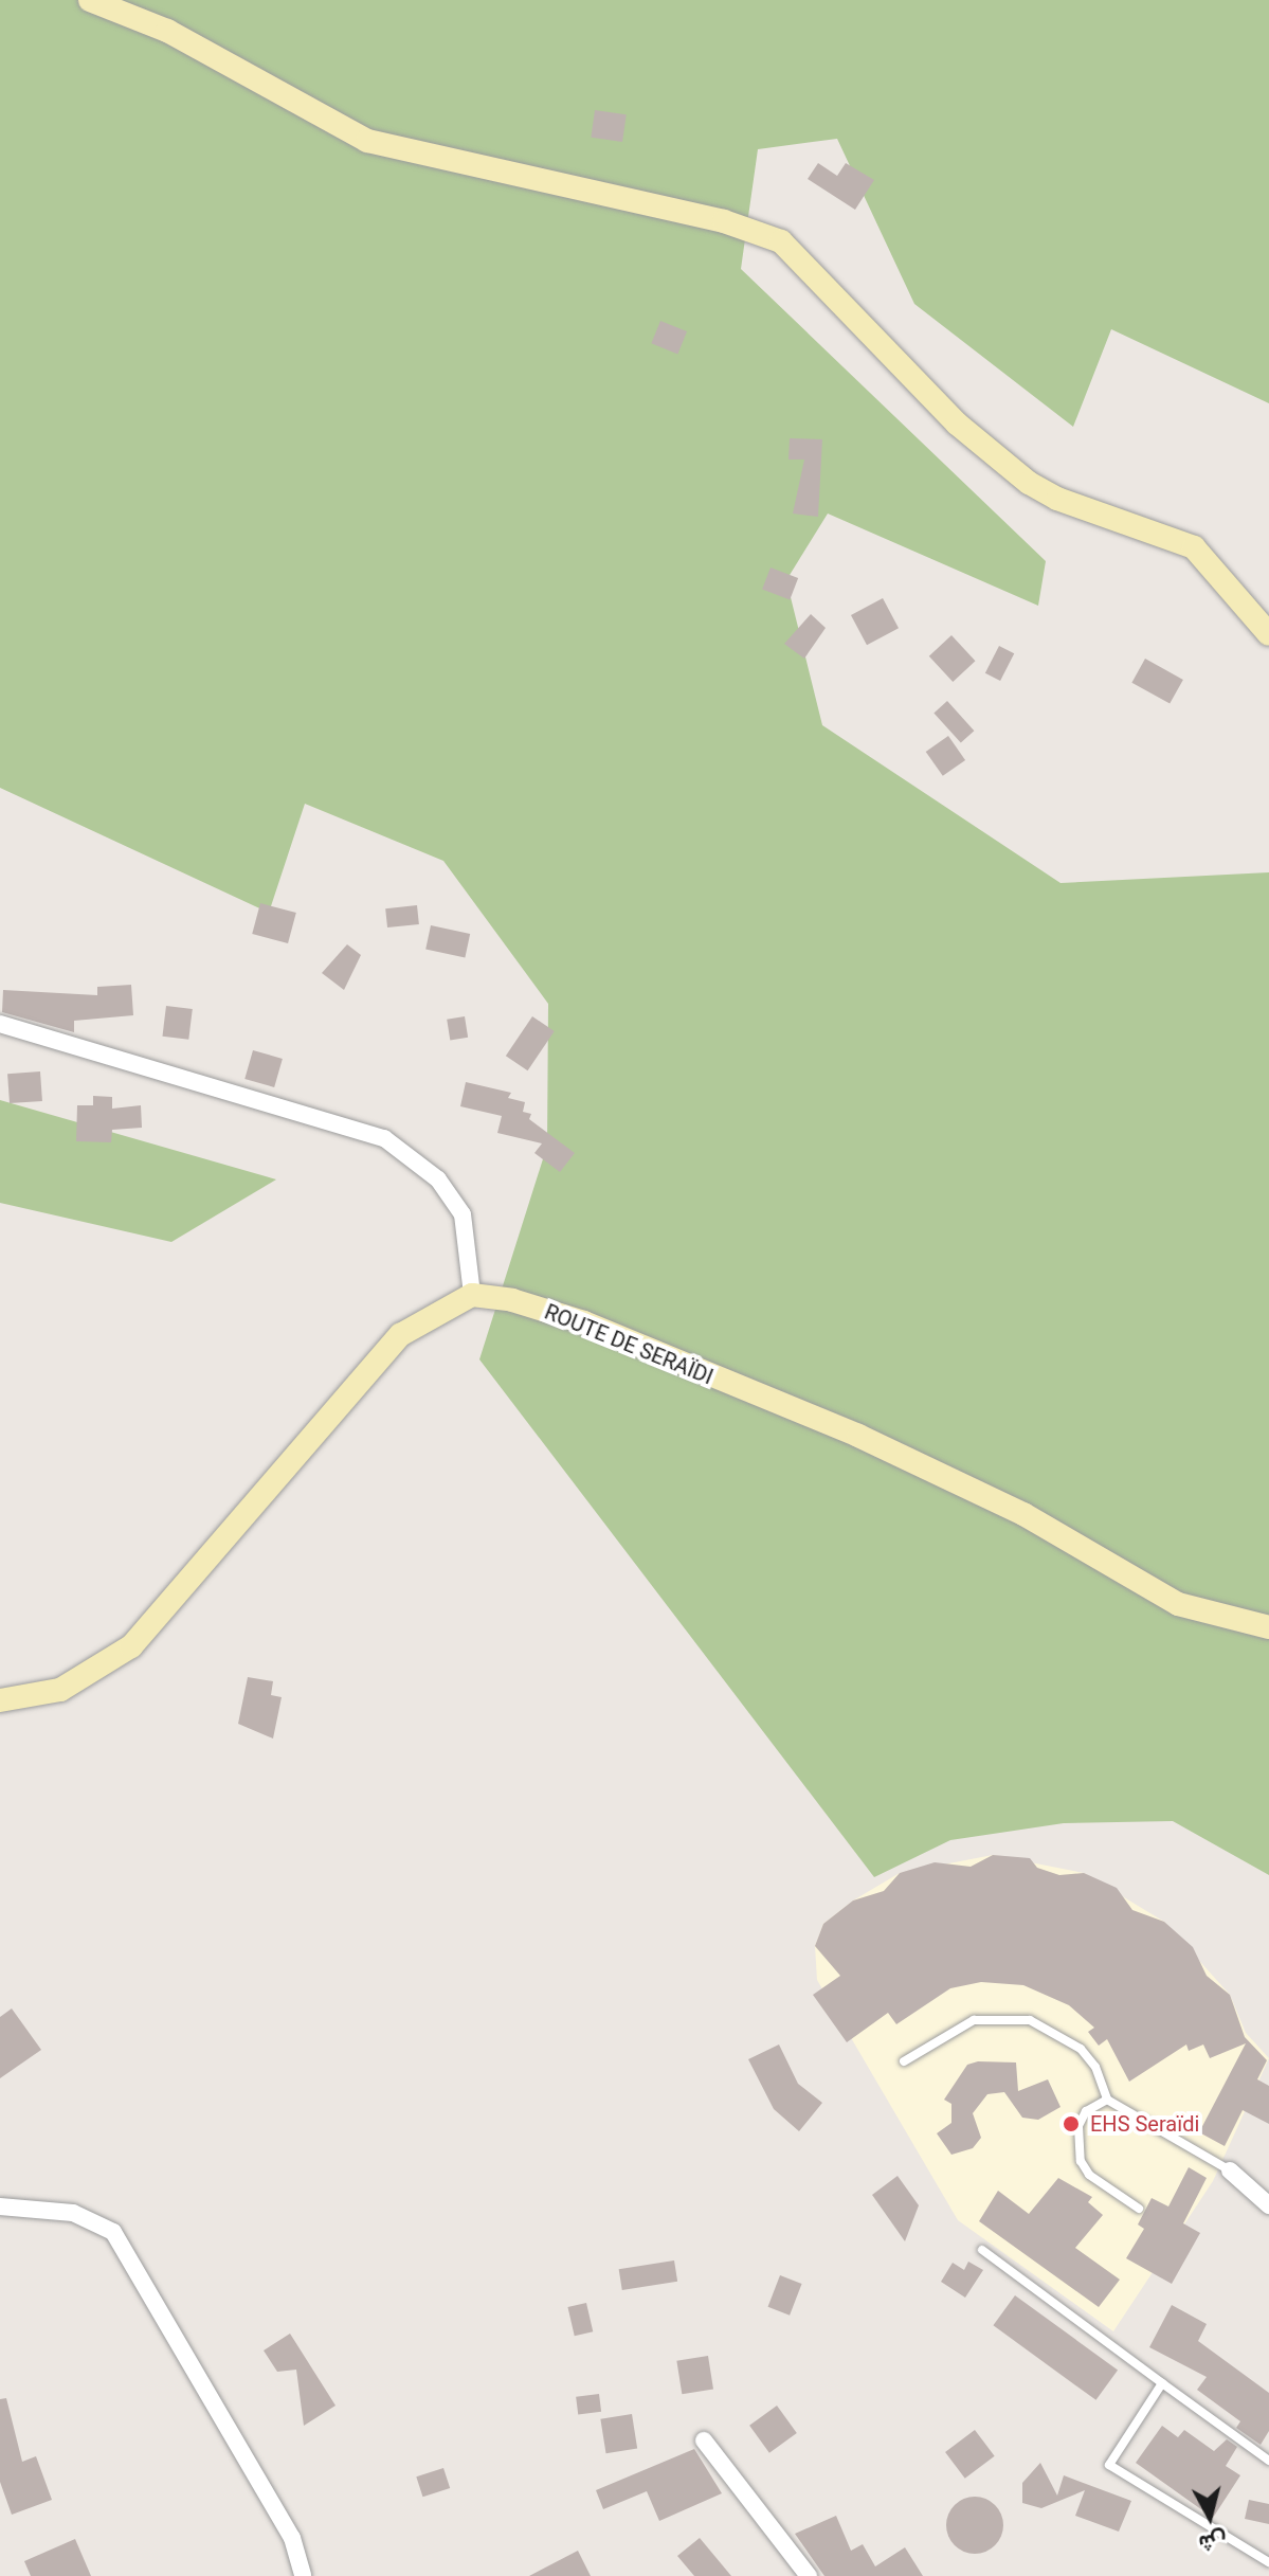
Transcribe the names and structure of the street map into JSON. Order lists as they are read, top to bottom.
{
  "streets": {
    "main road": ["ROUTE DE SERAÏDI"]
  },
  "places": ["EHS Seraïdi"],
  "north": "bottom"
}
